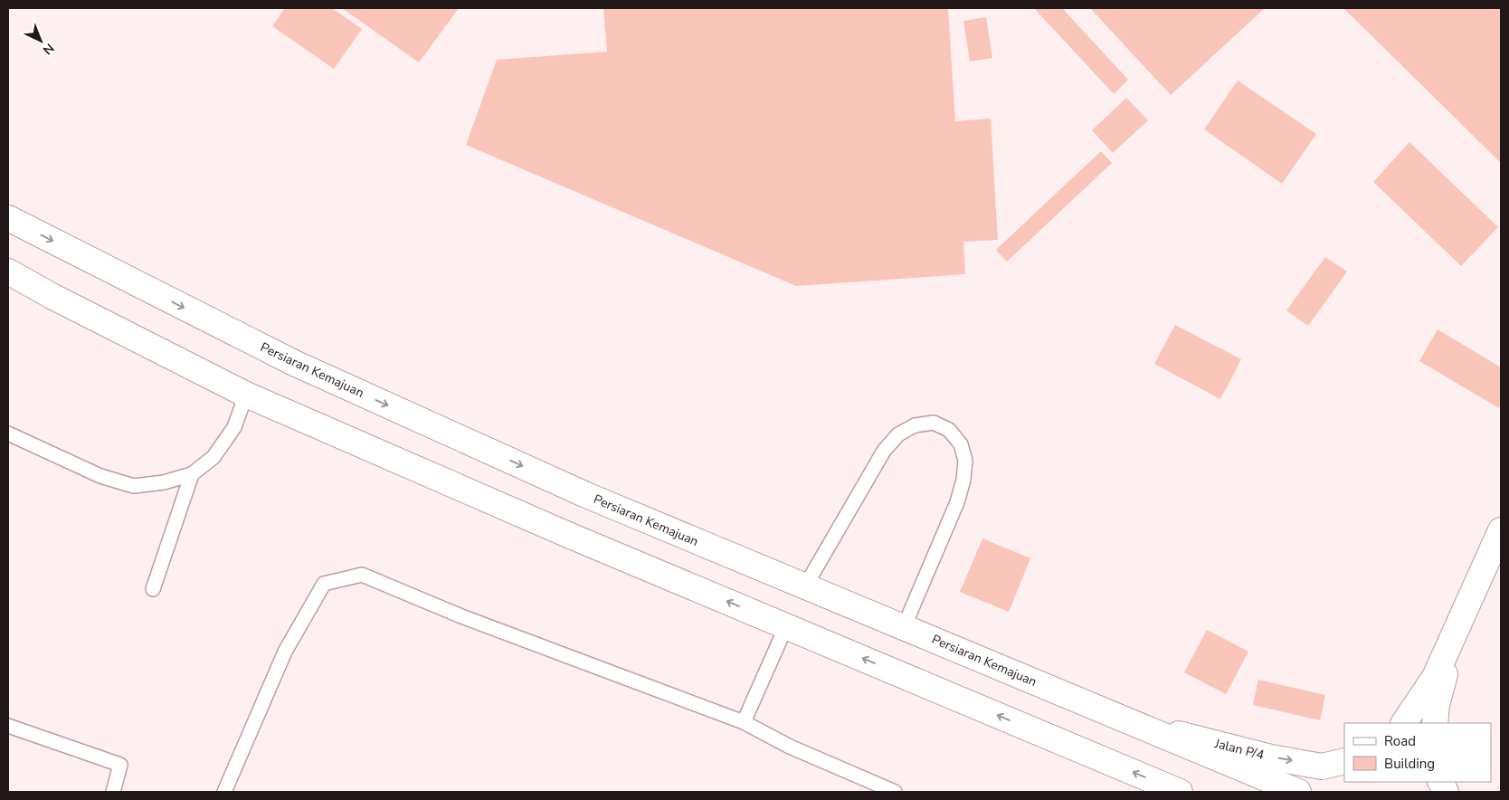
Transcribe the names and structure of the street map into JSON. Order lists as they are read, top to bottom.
{
  "streets": {
    "main road": ["Persiaran Kemajuan", "Jalan P/4"]
  },
  "crossings": [
    ["Persiaran Kemajuan", "Jalan P/4"]
  ],
  "one_way": ["Jalan P/4"],
  "legend": ["Road", "Building"],
  "north": "bottom right"
}
